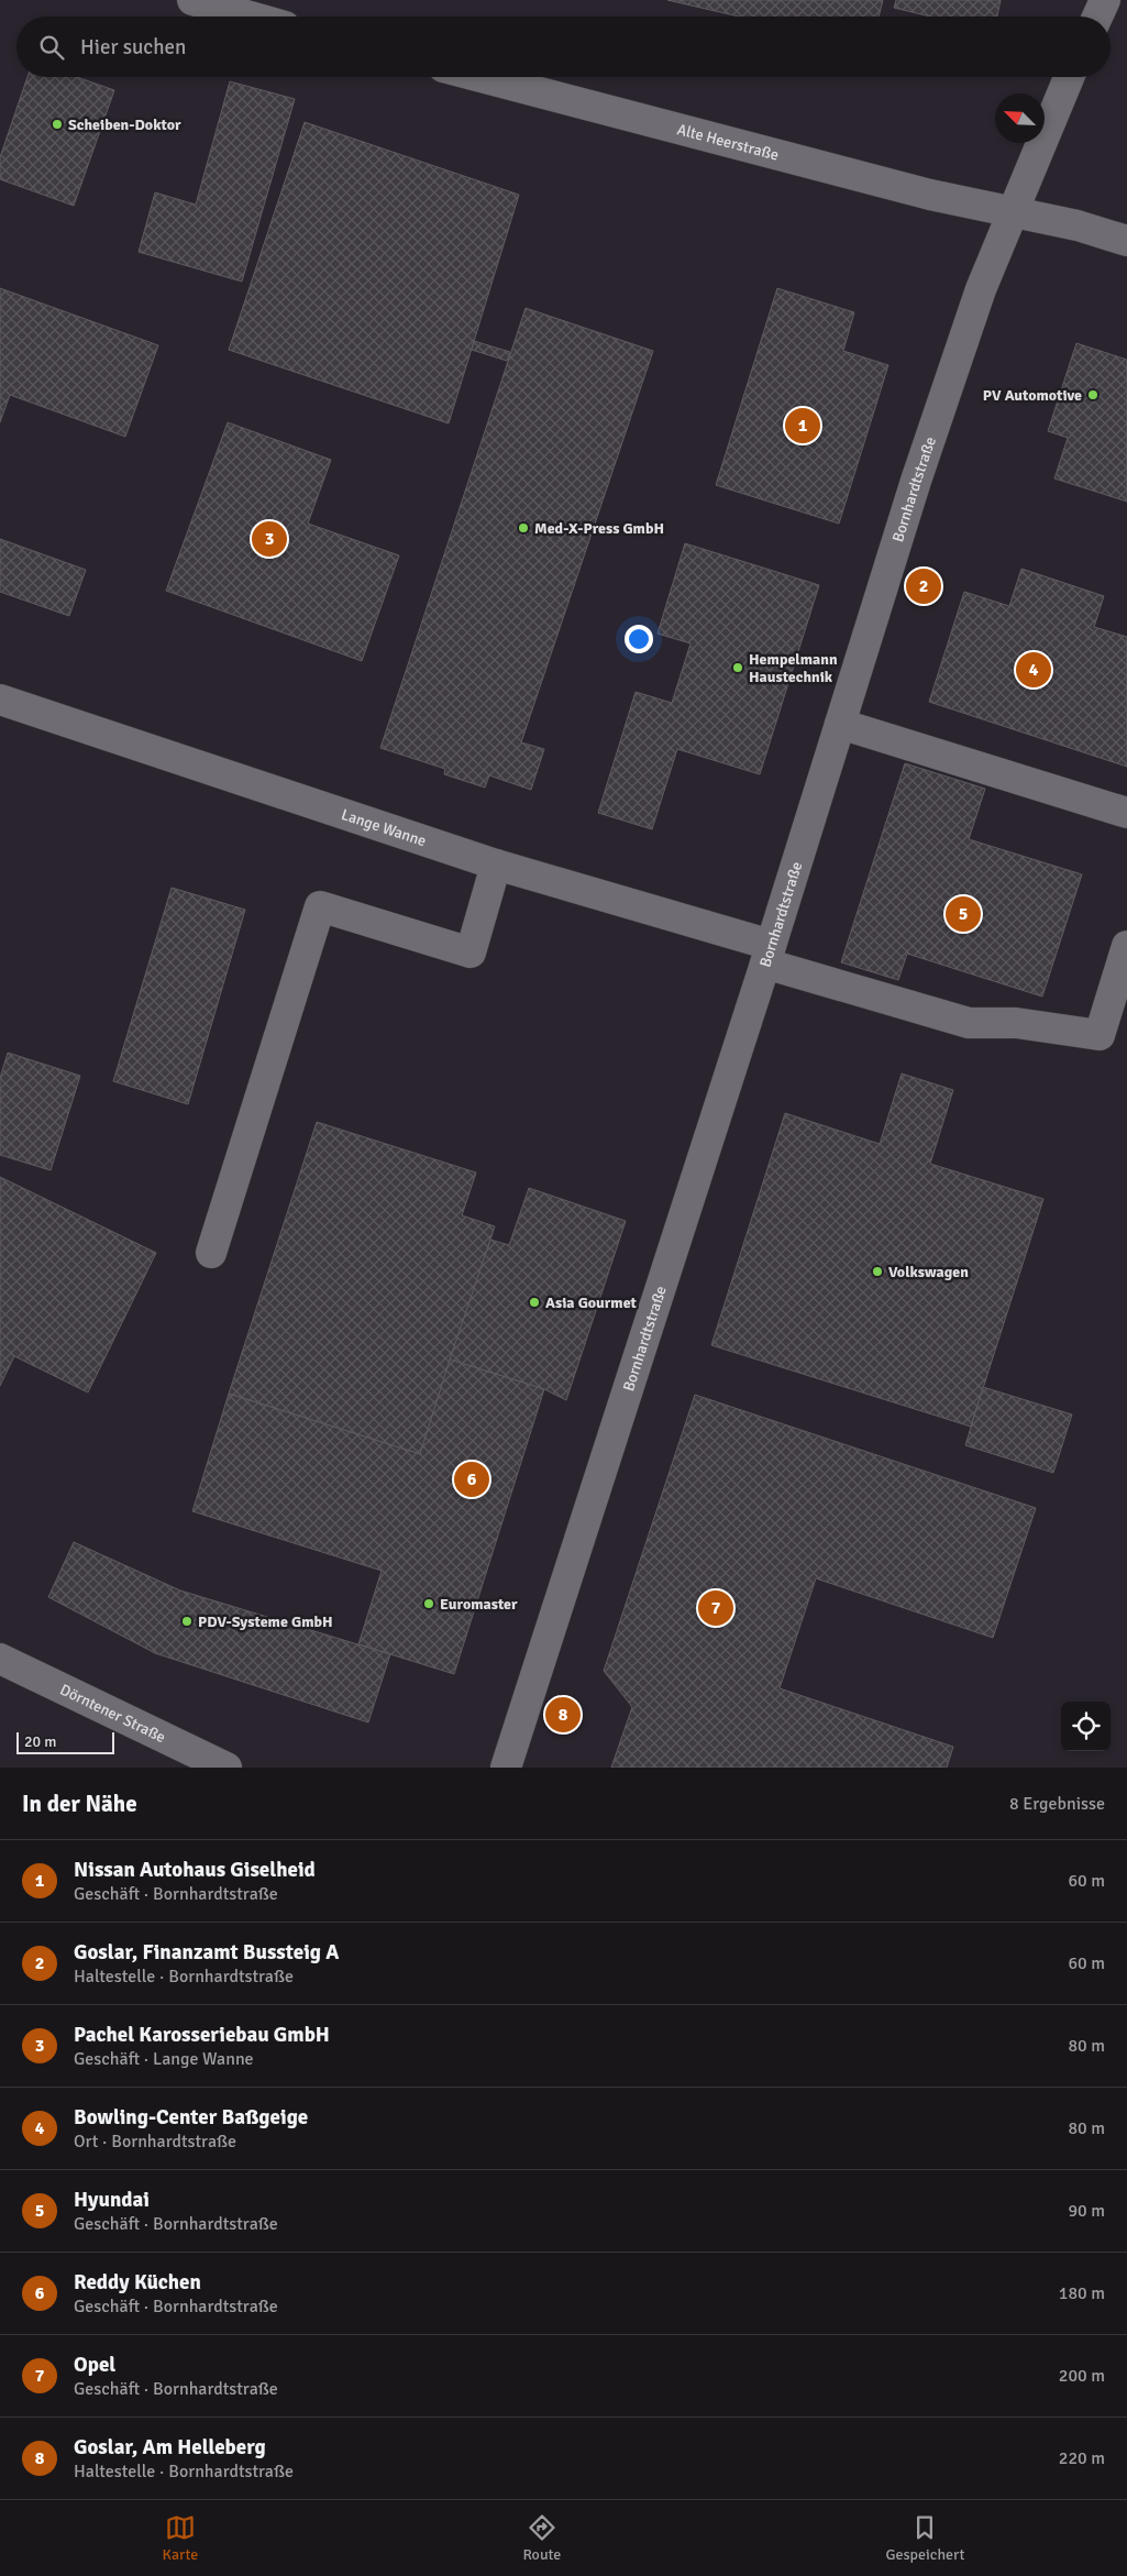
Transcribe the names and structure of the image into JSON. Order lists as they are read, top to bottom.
{
  "streets": {
    "street": [
      "Alte Heerstraße",
      "Bornhardtstraße",
      "Lange Wanne",
      "Dörntener Straße"
    ]
  },
  "crossings": [
    ["Alte Heerstraße", "Bornhardtstraße"],
    ["Bornhardtstraße", "Lange Wanne"]
  ],
  "places": [
    "Scheiben-Doktor",
    "PV Automotive",
    "Med-X-Press GmbH",
    "Hempelmann Haustechnik",
    "Volkswagen",
    "Asia Gourmet",
    "Euromaster",
    "PDV-Systeme GmbH"
  ],
  "scale_bar": "20 m",
  "north": "top left",
  "page": {
    "search": "Hier suchen",
    "pins": [
      "1",
      "3",
      "2",
      "4",
      "5",
      "6",
      "7",
      "8"
    ],
    "scale": "20 m",
    "heading": ["In der Nähe", "8 Ergebnisse"],
    "list": [
      {
        "mark": "1",
        "name": "Nissan Autohaus Giselheid",
        "note": "Geschäft · Bornhardtstraße",
        "value": "60 m"
      },
      {
        "mark": "2",
        "name": "Goslar, Finanzamt Bussteig A",
        "note": "Haltestelle · Bornhardtstraße",
        "value": "60 m"
      },
      {
        "mark": "3",
        "name": "Pachel Karosseriebau GmbH",
        "note": "Geschäft · Lange Wanne",
        "value": "80 m"
      },
      {
        "mark": "4",
        "name": "Bowling-Center Baßgeige",
        "note": "Ort · Bornhardtstraße",
        "value": "80 m"
      },
      {
        "mark": "5",
        "name": "Hyundai",
        "note": "Geschäft · Bornhardtstraße",
        "value": "90 m"
      },
      {
        "mark": "6",
        "name": "Reddy Küchen",
        "note": "Geschäft · Bornhardtstraße",
        "value": "180 m"
      },
      {
        "mark": "7",
        "name": "Opel",
        "note": "Geschäft · Bornhardtstraße",
        "value": "200 m"
      },
      {
        "mark": "8",
        "name": "Goslar, Am Helleberg",
        "note": "Haltestelle · Bornhardtstraße",
        "value": "220 m"
      }
    ],
    "nav": ["Karte", "Route", "Gespeichert"]
  }
}
